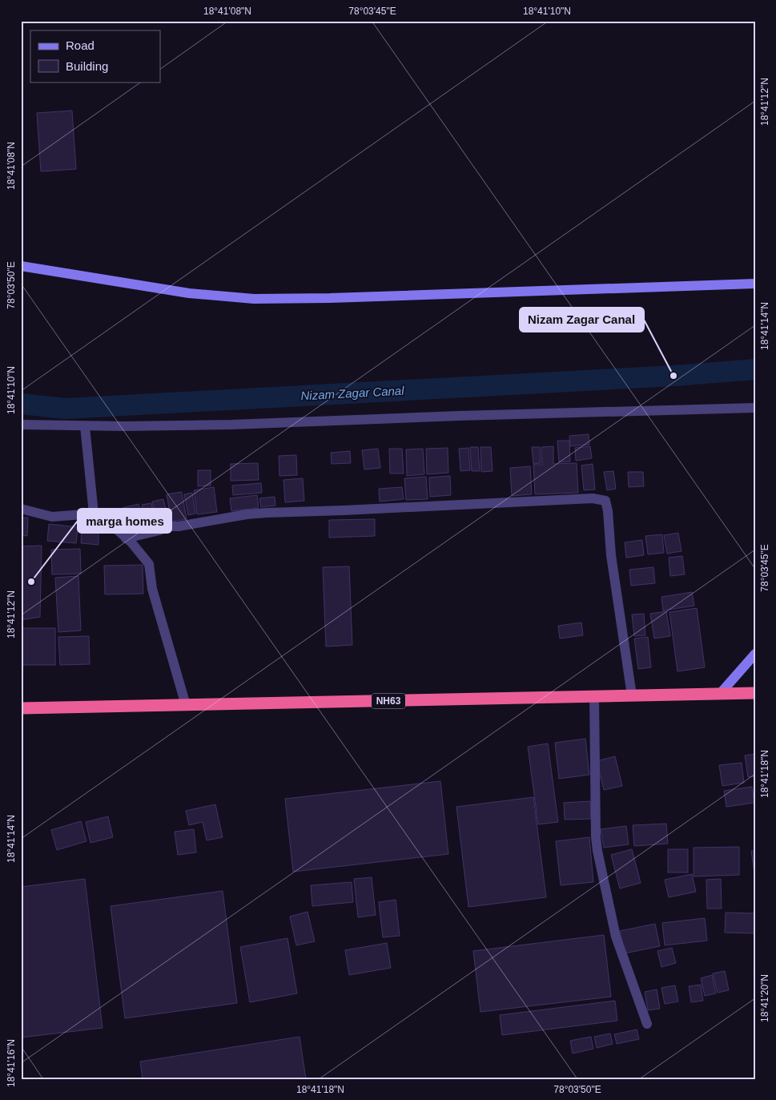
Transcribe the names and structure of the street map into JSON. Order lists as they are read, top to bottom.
{
  "streets": {
    "highway": ["NH63"]
  },
  "water": ["Nizam Zagar Canal"],
  "places": ["Nizam Zagar Canal", "marga homes"],
  "legend": ["Road", "Building"],
  "coordinates": [
    "18°41'08\"N",
    "78°03'45\"E",
    "18°41'10\"N",
    "18°41'12\"N",
    "78°03'50\"E",
    "18°41'14\"N",
    "18°41'18\"N",
    "18°41'20\"N",
    "18°41'16\"N"
  ]
}
